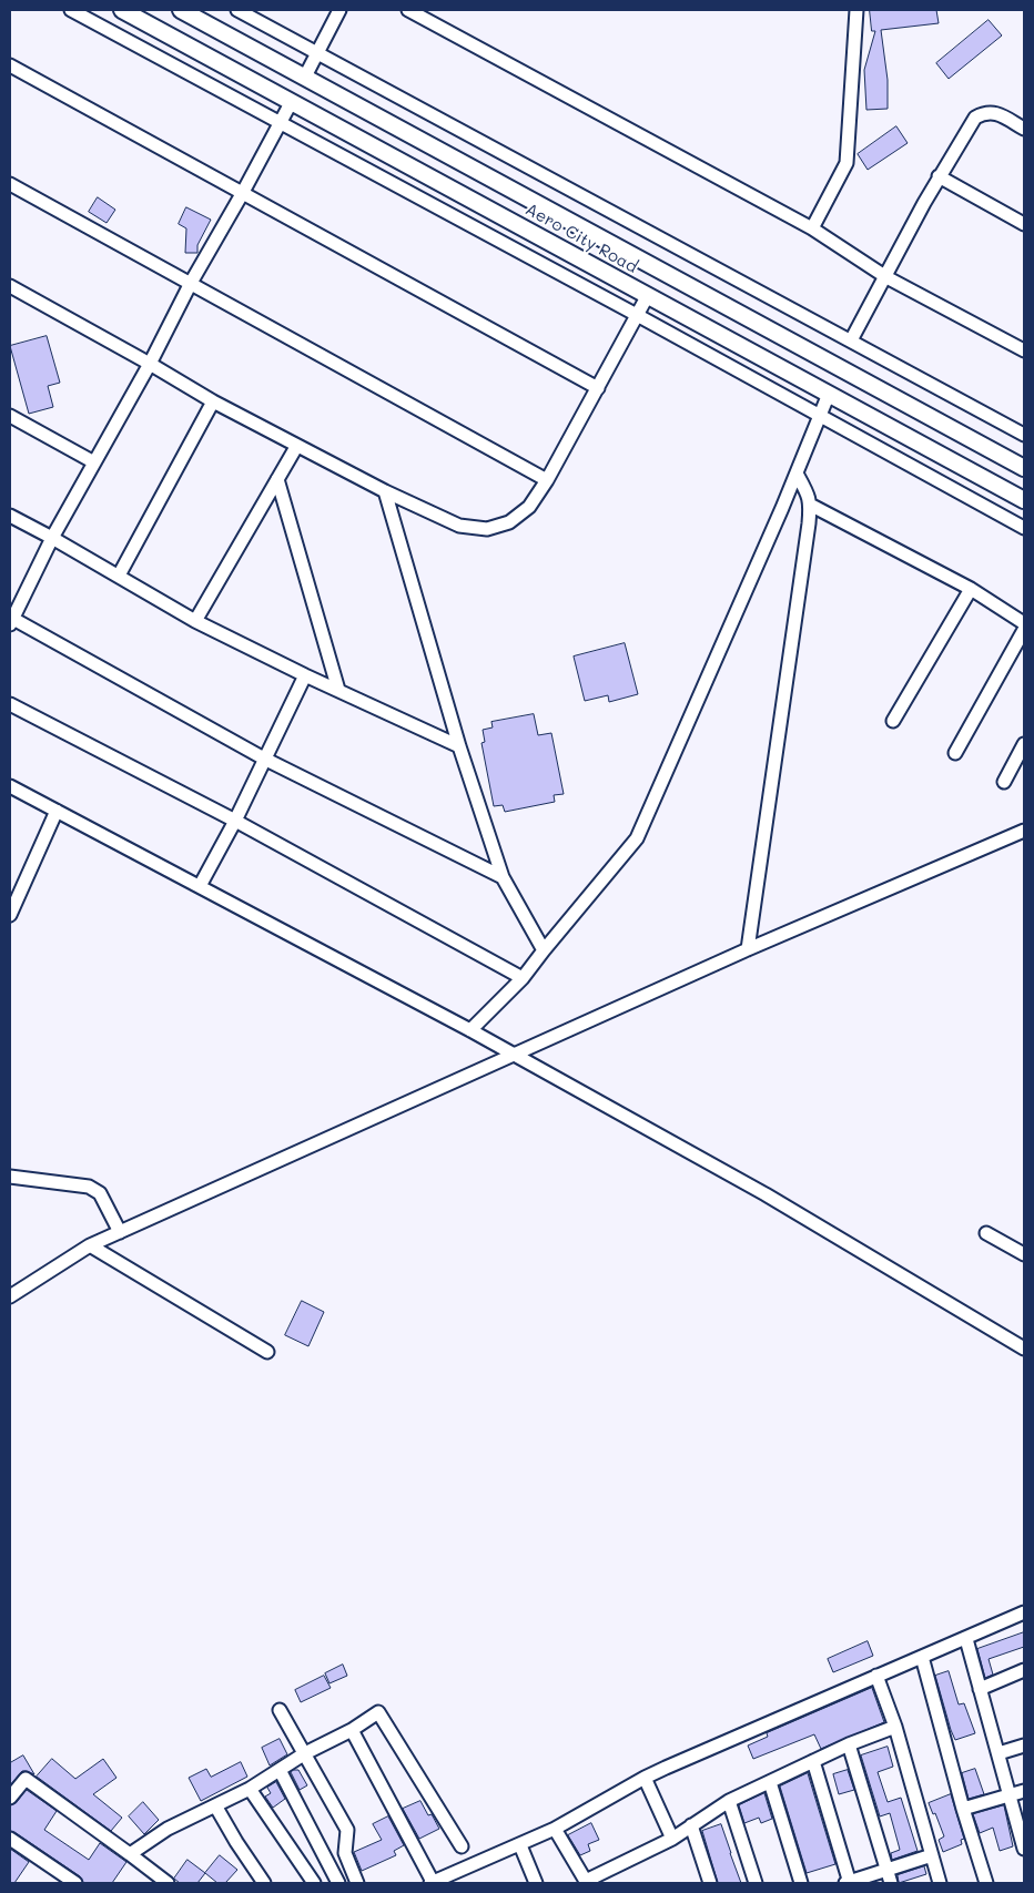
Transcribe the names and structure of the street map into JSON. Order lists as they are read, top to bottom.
{
  "streets": {
    "street": ["Aero City Road"]
  }
}
